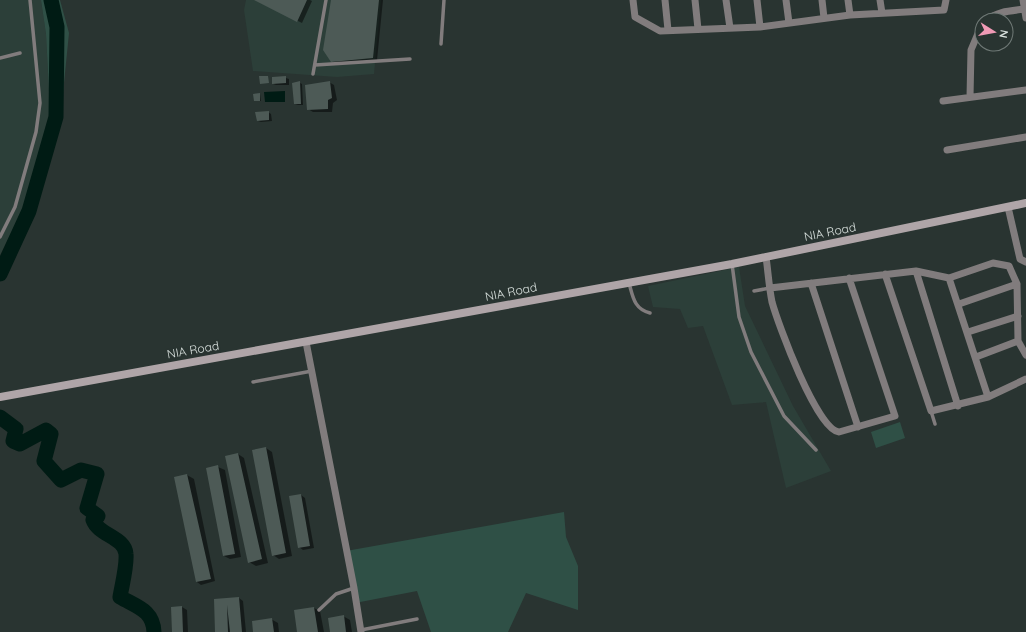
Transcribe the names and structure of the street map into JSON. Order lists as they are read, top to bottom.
{
  "streets": {
    "street": ["NIA Road"]
  },
  "north": "right"
}
